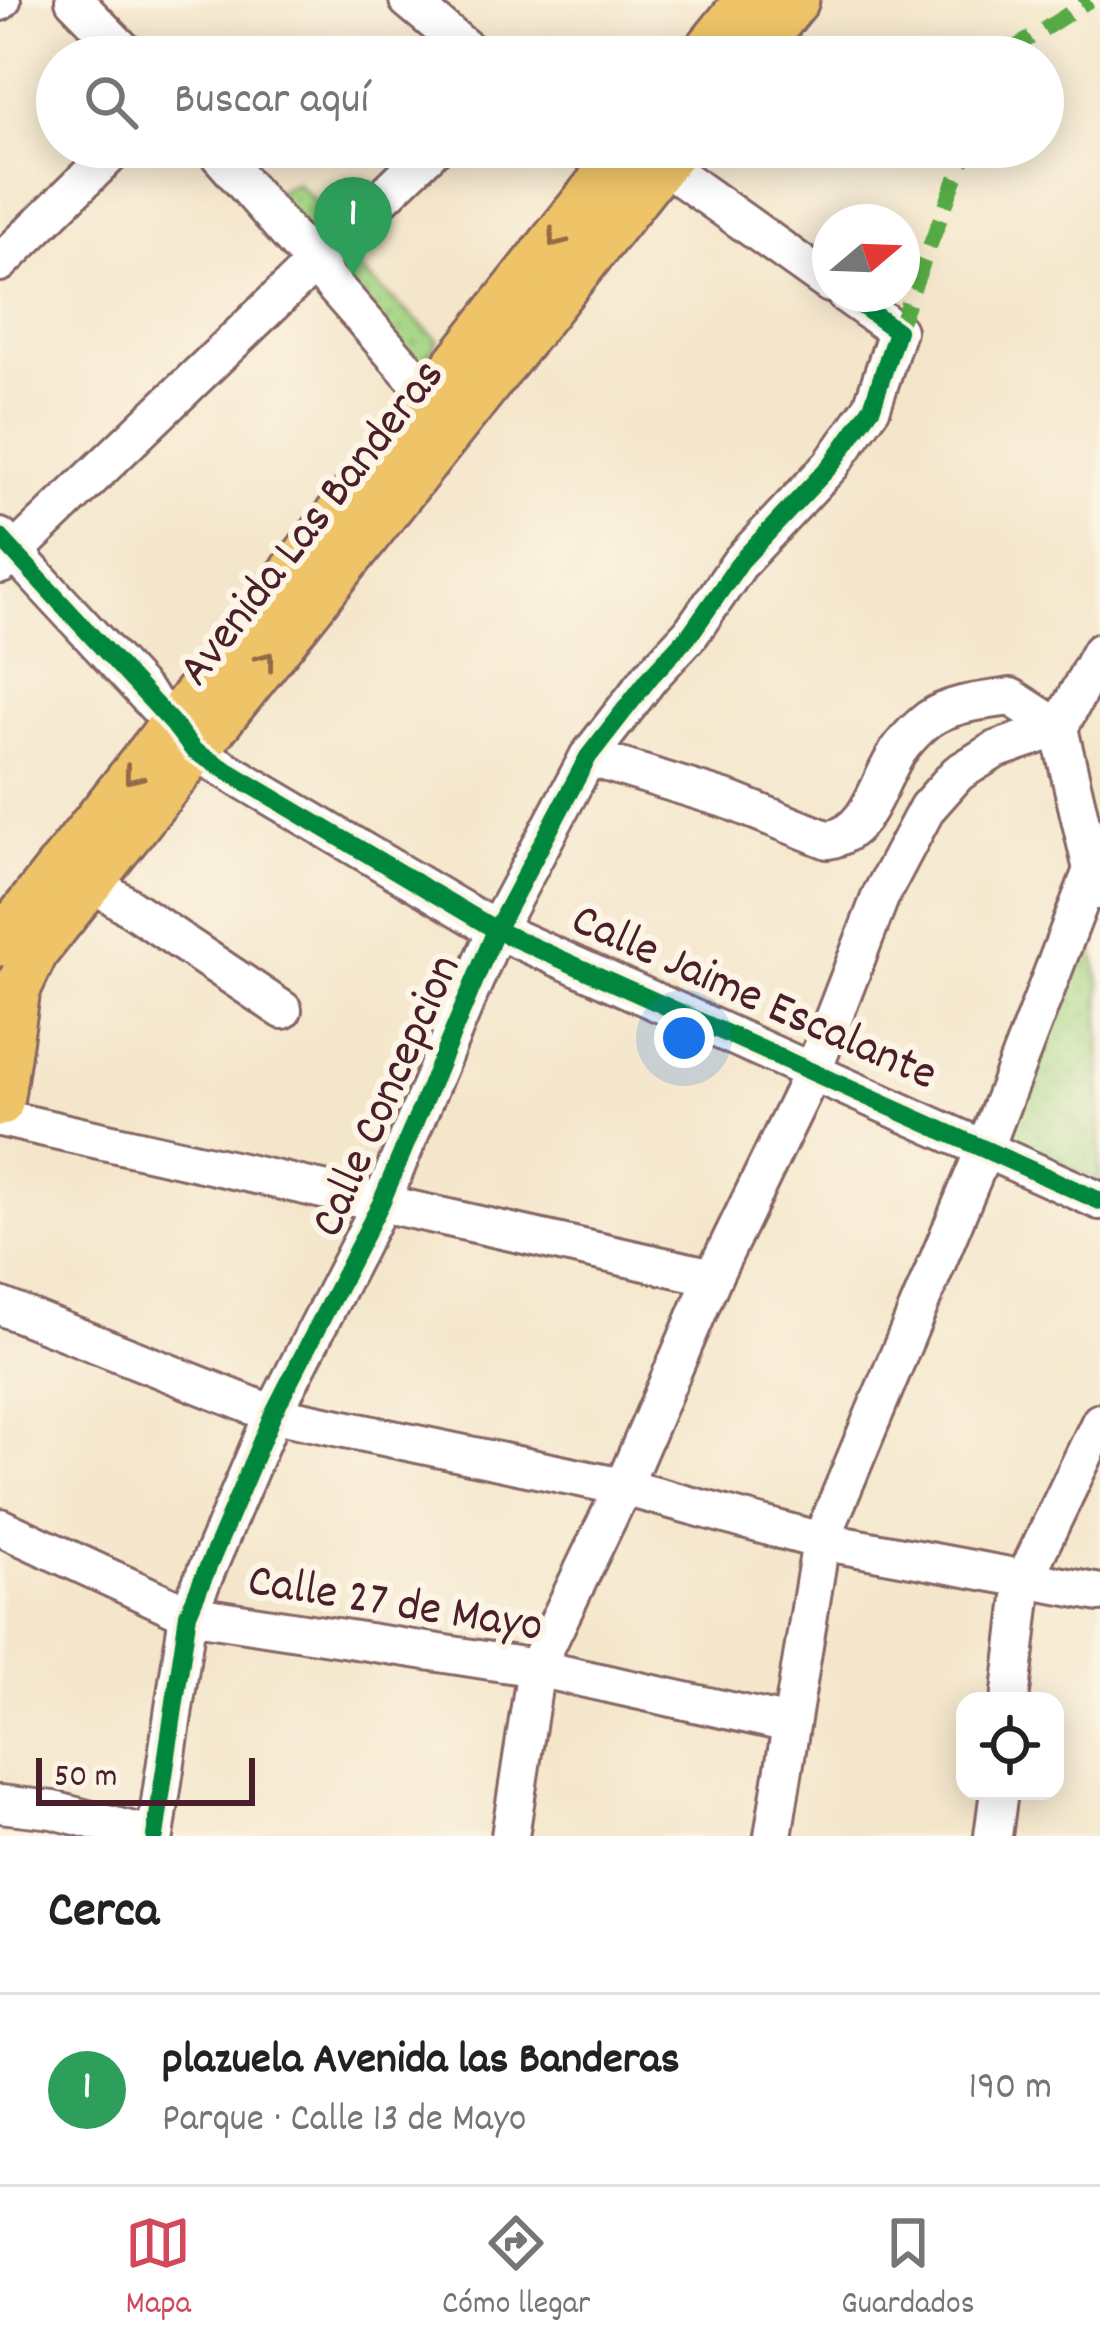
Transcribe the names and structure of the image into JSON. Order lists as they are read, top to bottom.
{
  "streets": {
    "main road": ["Avenida Las Banderas"],
    "street": ["Calle Jaime Escalante", "Calle Concepcion", "Calle 27 de Mayo"]
  },
  "crossings": [
    ["Avenida Las Banderas", "Calle Jaime Escalante"],
    ["Calle Jaime Escalante", "Calle Concepcion"],
    ["Calle Concepcion", "Calle 27 de Mayo"]
  ],
  "scale_bar": "50 m",
  "north": "right",
  "page": {
    "search": "Buscar aquí",
    "pins": "1",
    "scale": "50 m",
    "heading": "Cerca",
    "list": [
      {
        "mark": "1",
        "name": "plazuela Avenida las Banderas",
        "note": "Parque · Calle 13 de Mayo",
        "value": "190 m"
      }
    ],
    "nav": ["Mapa", "Cómo llegar", "Guardados"]
  }
}
